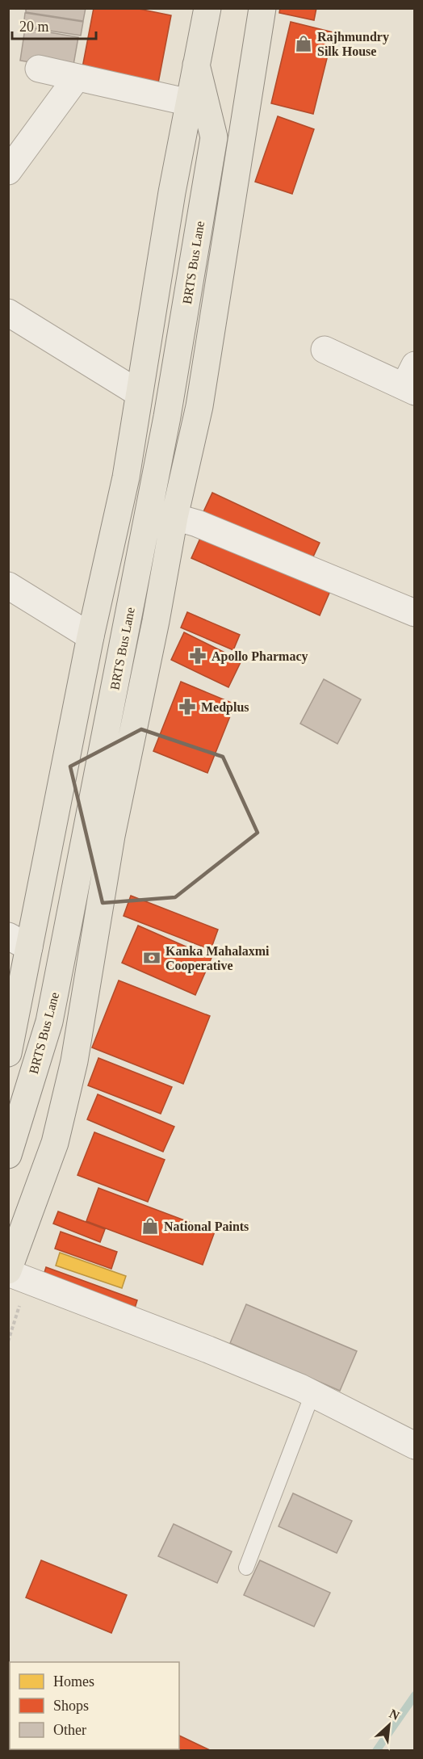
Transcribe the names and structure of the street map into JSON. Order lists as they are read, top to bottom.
{
  "streets": {
    "main road": ["BRTS Bus Lane"]
  },
  "places": {
    "shop": ["Rajhmundry Silk House", "National Paints"],
    "pharmacy": ["Apollo Pharmacy", "Medplus"],
    "bank": ["Kanka Mahalaxmi Cooperative"]
  },
  "legend": ["Homes", "Shops", "Other"],
  "scale_bar": "20 m",
  "north": "top right"
}
